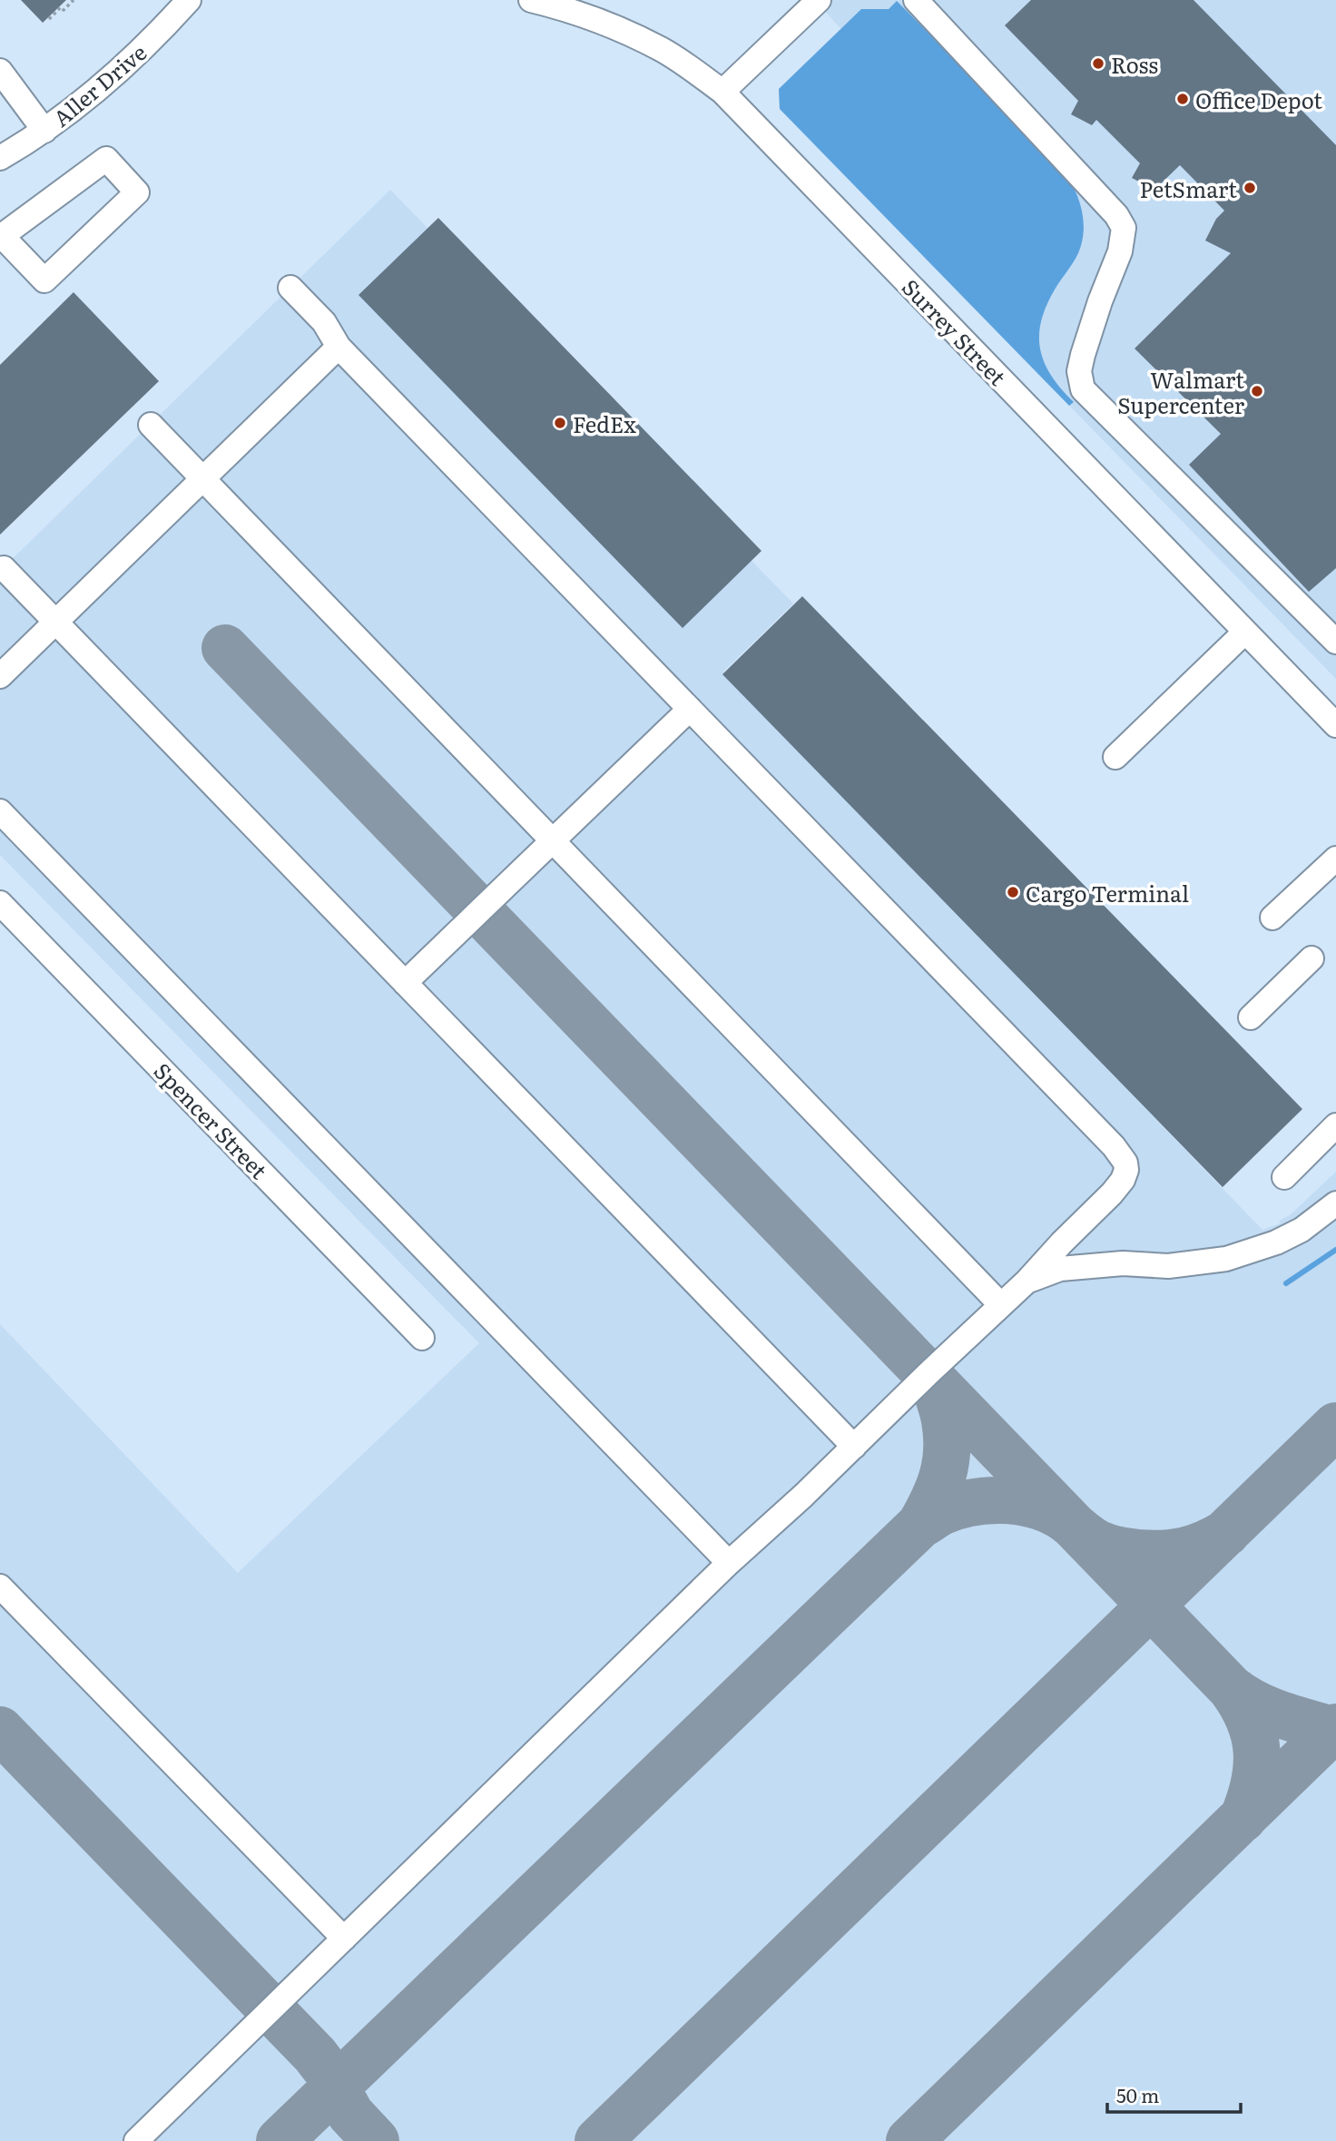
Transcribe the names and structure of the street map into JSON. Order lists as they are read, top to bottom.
{
  "streets": {
    "street": ["Aller Drive", "Surrey Street", "Spencer Street"]
  },
  "places": [
    "Ross",
    "Office Depot",
    "PetSmart",
    "Walmart Supercenter",
    "FedEx",
    "Cargo Terminal"
  ],
  "scale_bar": "50 m"
}
